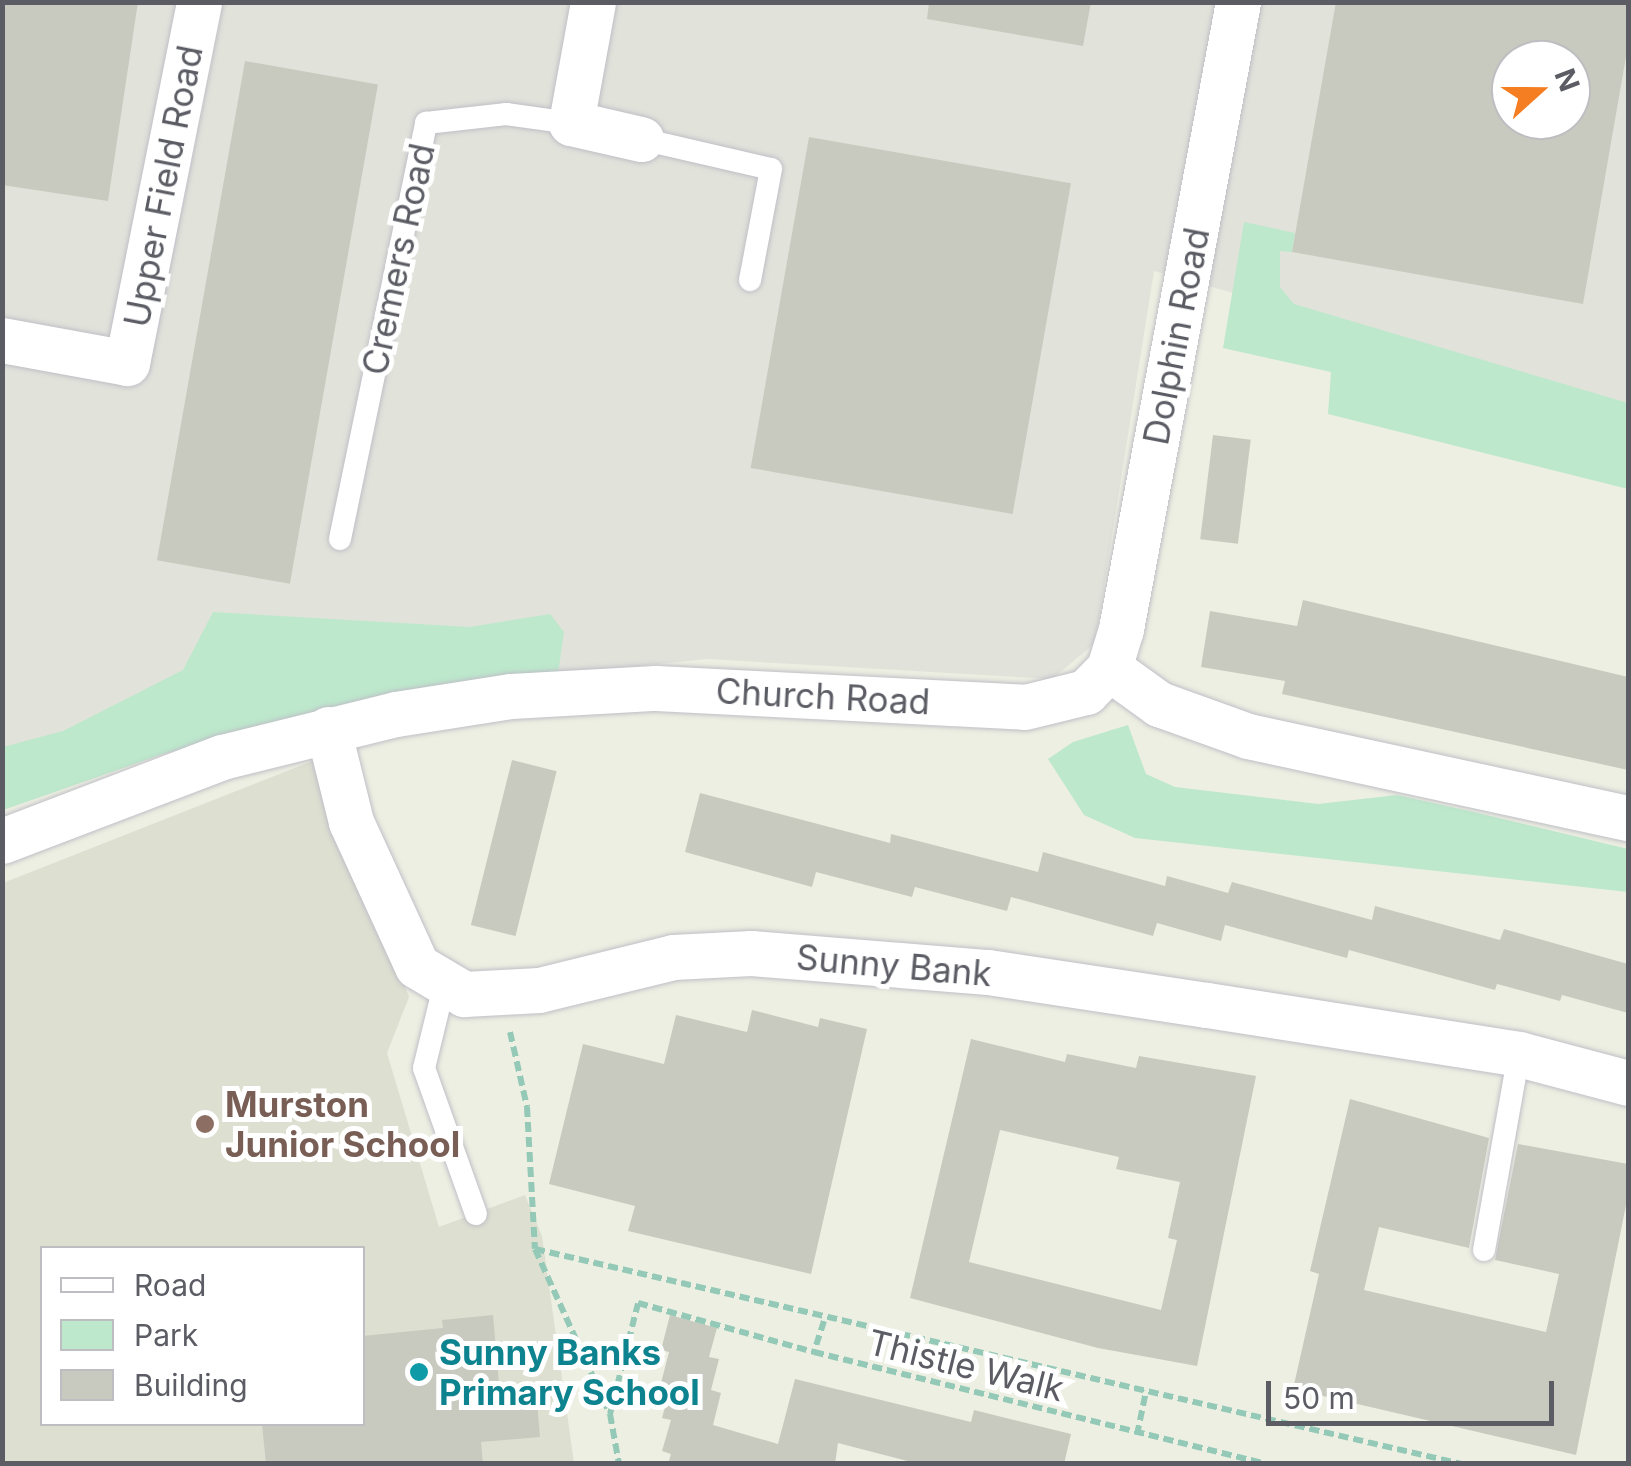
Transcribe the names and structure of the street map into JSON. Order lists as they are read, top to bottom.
{
  "streets": {
    "street": [
      "Upper Field Road",
      "Cremers Road",
      "Dolphin Road",
      "Church Road",
      "Sunny Bank"
    ],
    "path": ["Thistle Walk"]
  },
  "crossings": [
    ["Dolphin Road", "Church Road"],
    ["Church Road", "Sunny Bank"]
  ],
  "places": ["Murston Junior School", "Sunny Banks Primary School"],
  "legend": ["Road", "Park", "Building"],
  "scale_bar": "50 m",
  "north": "right"
}
